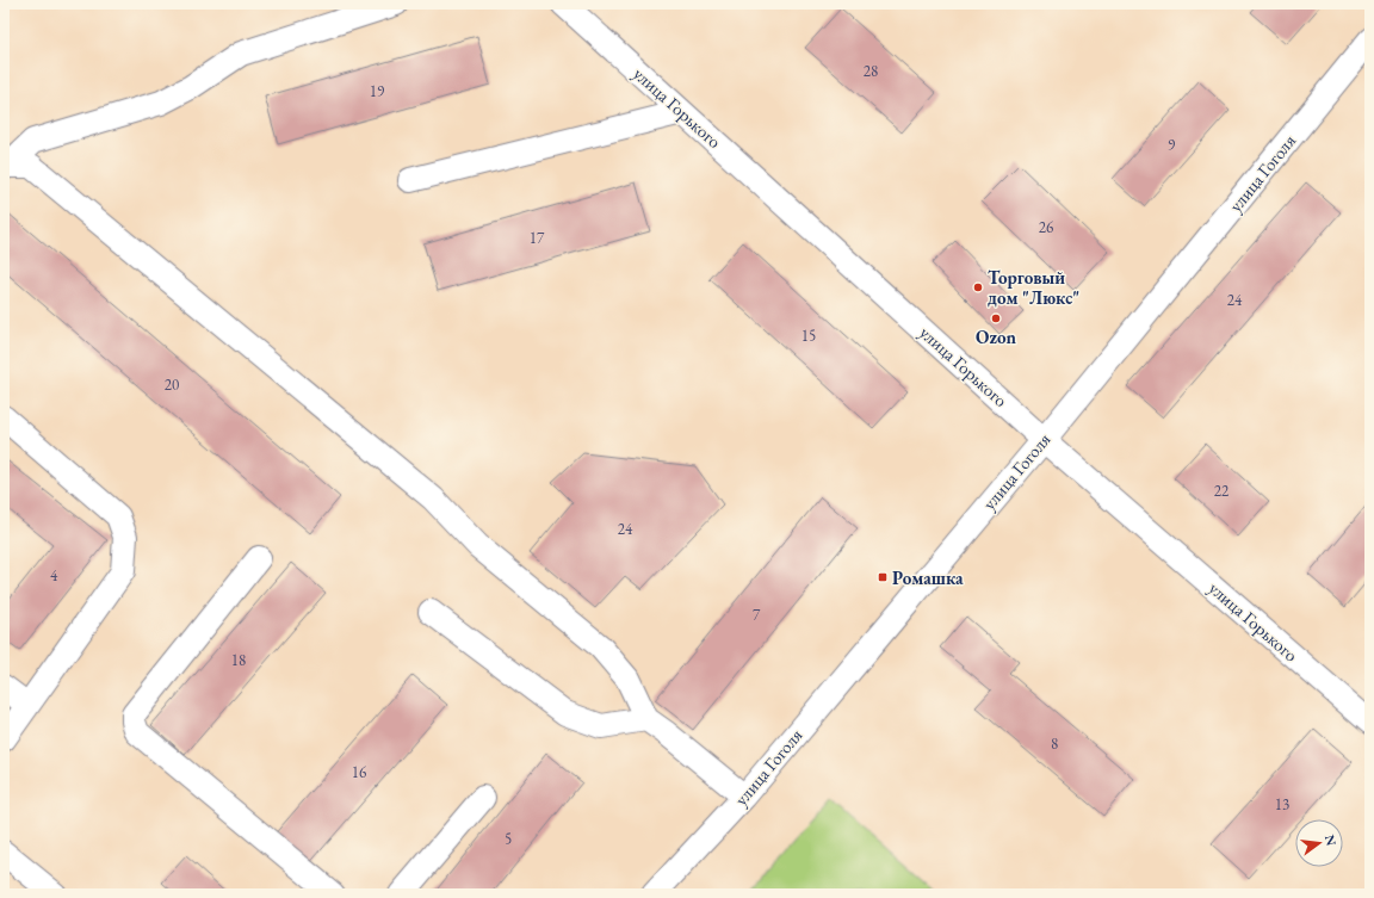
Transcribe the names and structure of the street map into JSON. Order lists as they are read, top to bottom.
{
  "streets": {
    "street": ["улица Горького", "улица Гоголя"]
  },
  "crossings": [
    ["улица Горького", "улица Гоголя"]
  ],
  "places": {
    "other": ["Торговый дом \"Люкс\"", "Ozon"],
    "transit": ["Ромашка"]
  },
  "house_numbers": [
    "28",
    "19",
    "9",
    "26",
    "17",
    "24",
    "15",
    "20",
    "22",
    "24",
    "4",
    "7",
    "18",
    "8",
    "16",
    "13",
    "5"
  ],
  "north": "right"
}
